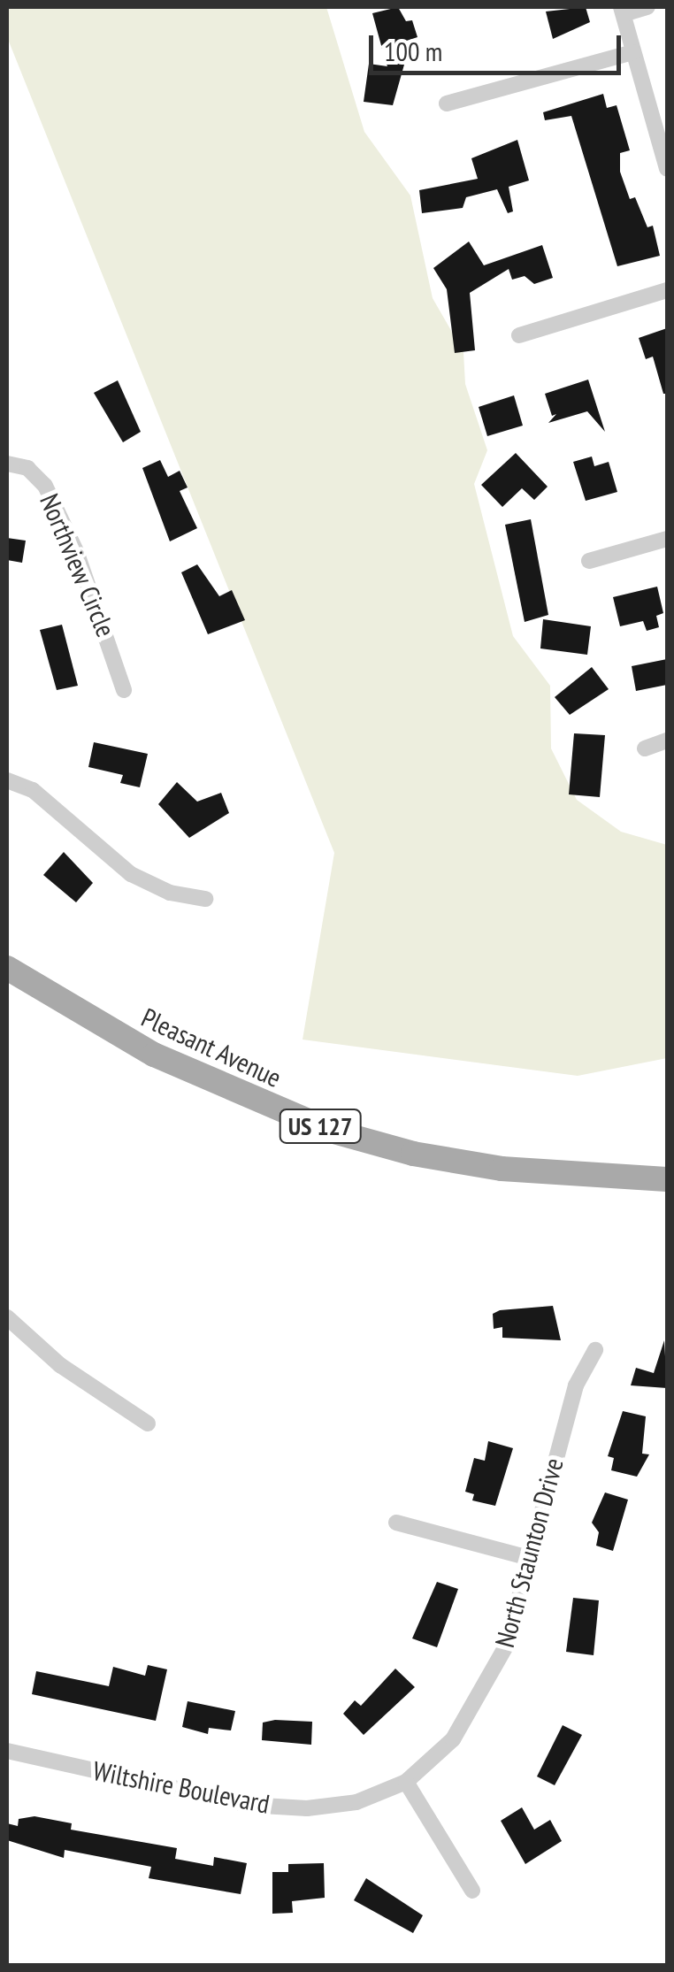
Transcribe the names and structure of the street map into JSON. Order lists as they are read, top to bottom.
{
  "streets": {
    "main road": ["Pleasant Avenue", "US 127"],
    "street": ["Northview Circle", "North Staunton Drive", "Wiltshire Boulevard"]
  },
  "crossings": [
    ["North Staunton Drive", "Wiltshire Boulevard"]
  ],
  "scale_bar": "100 m"
}
